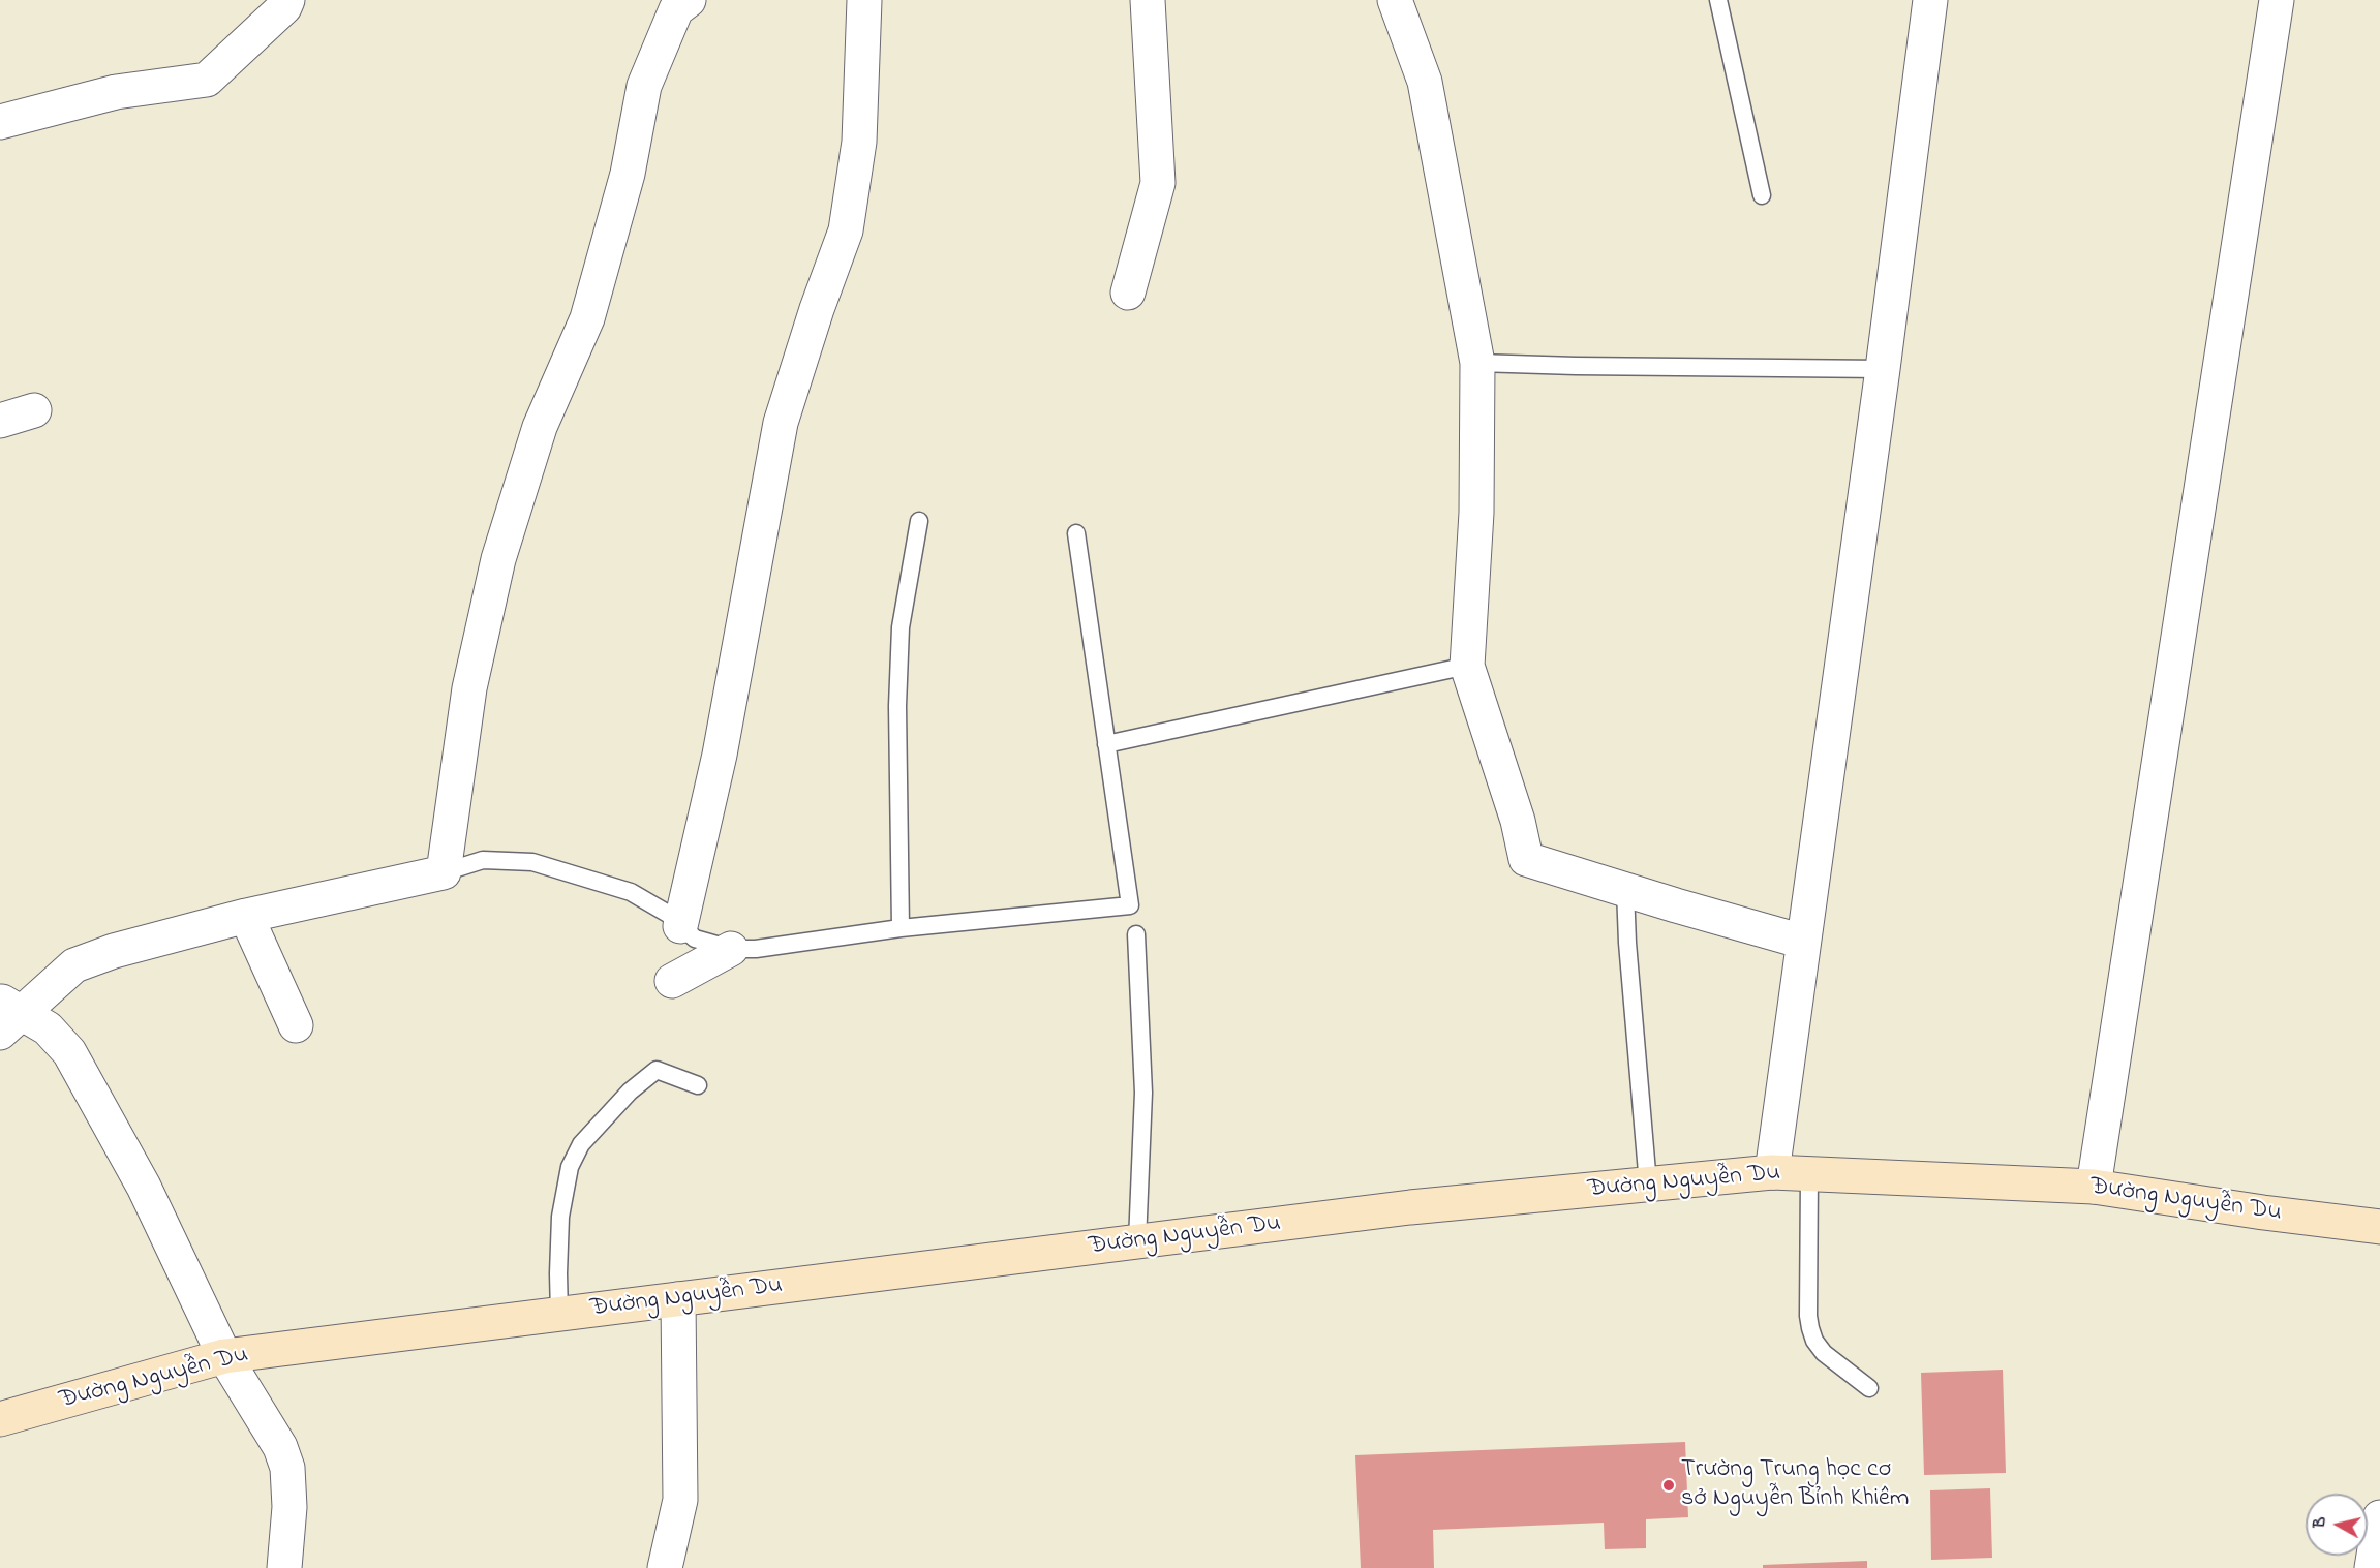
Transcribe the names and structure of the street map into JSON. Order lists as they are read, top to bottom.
{
  "streets": {
    "main road": ["Đường Nguyễn Du"]
  },
  "places": ["Trường Trung học cơ sở Nguyễn Bỉnh Khiêm"],
  "north": "left"
}
